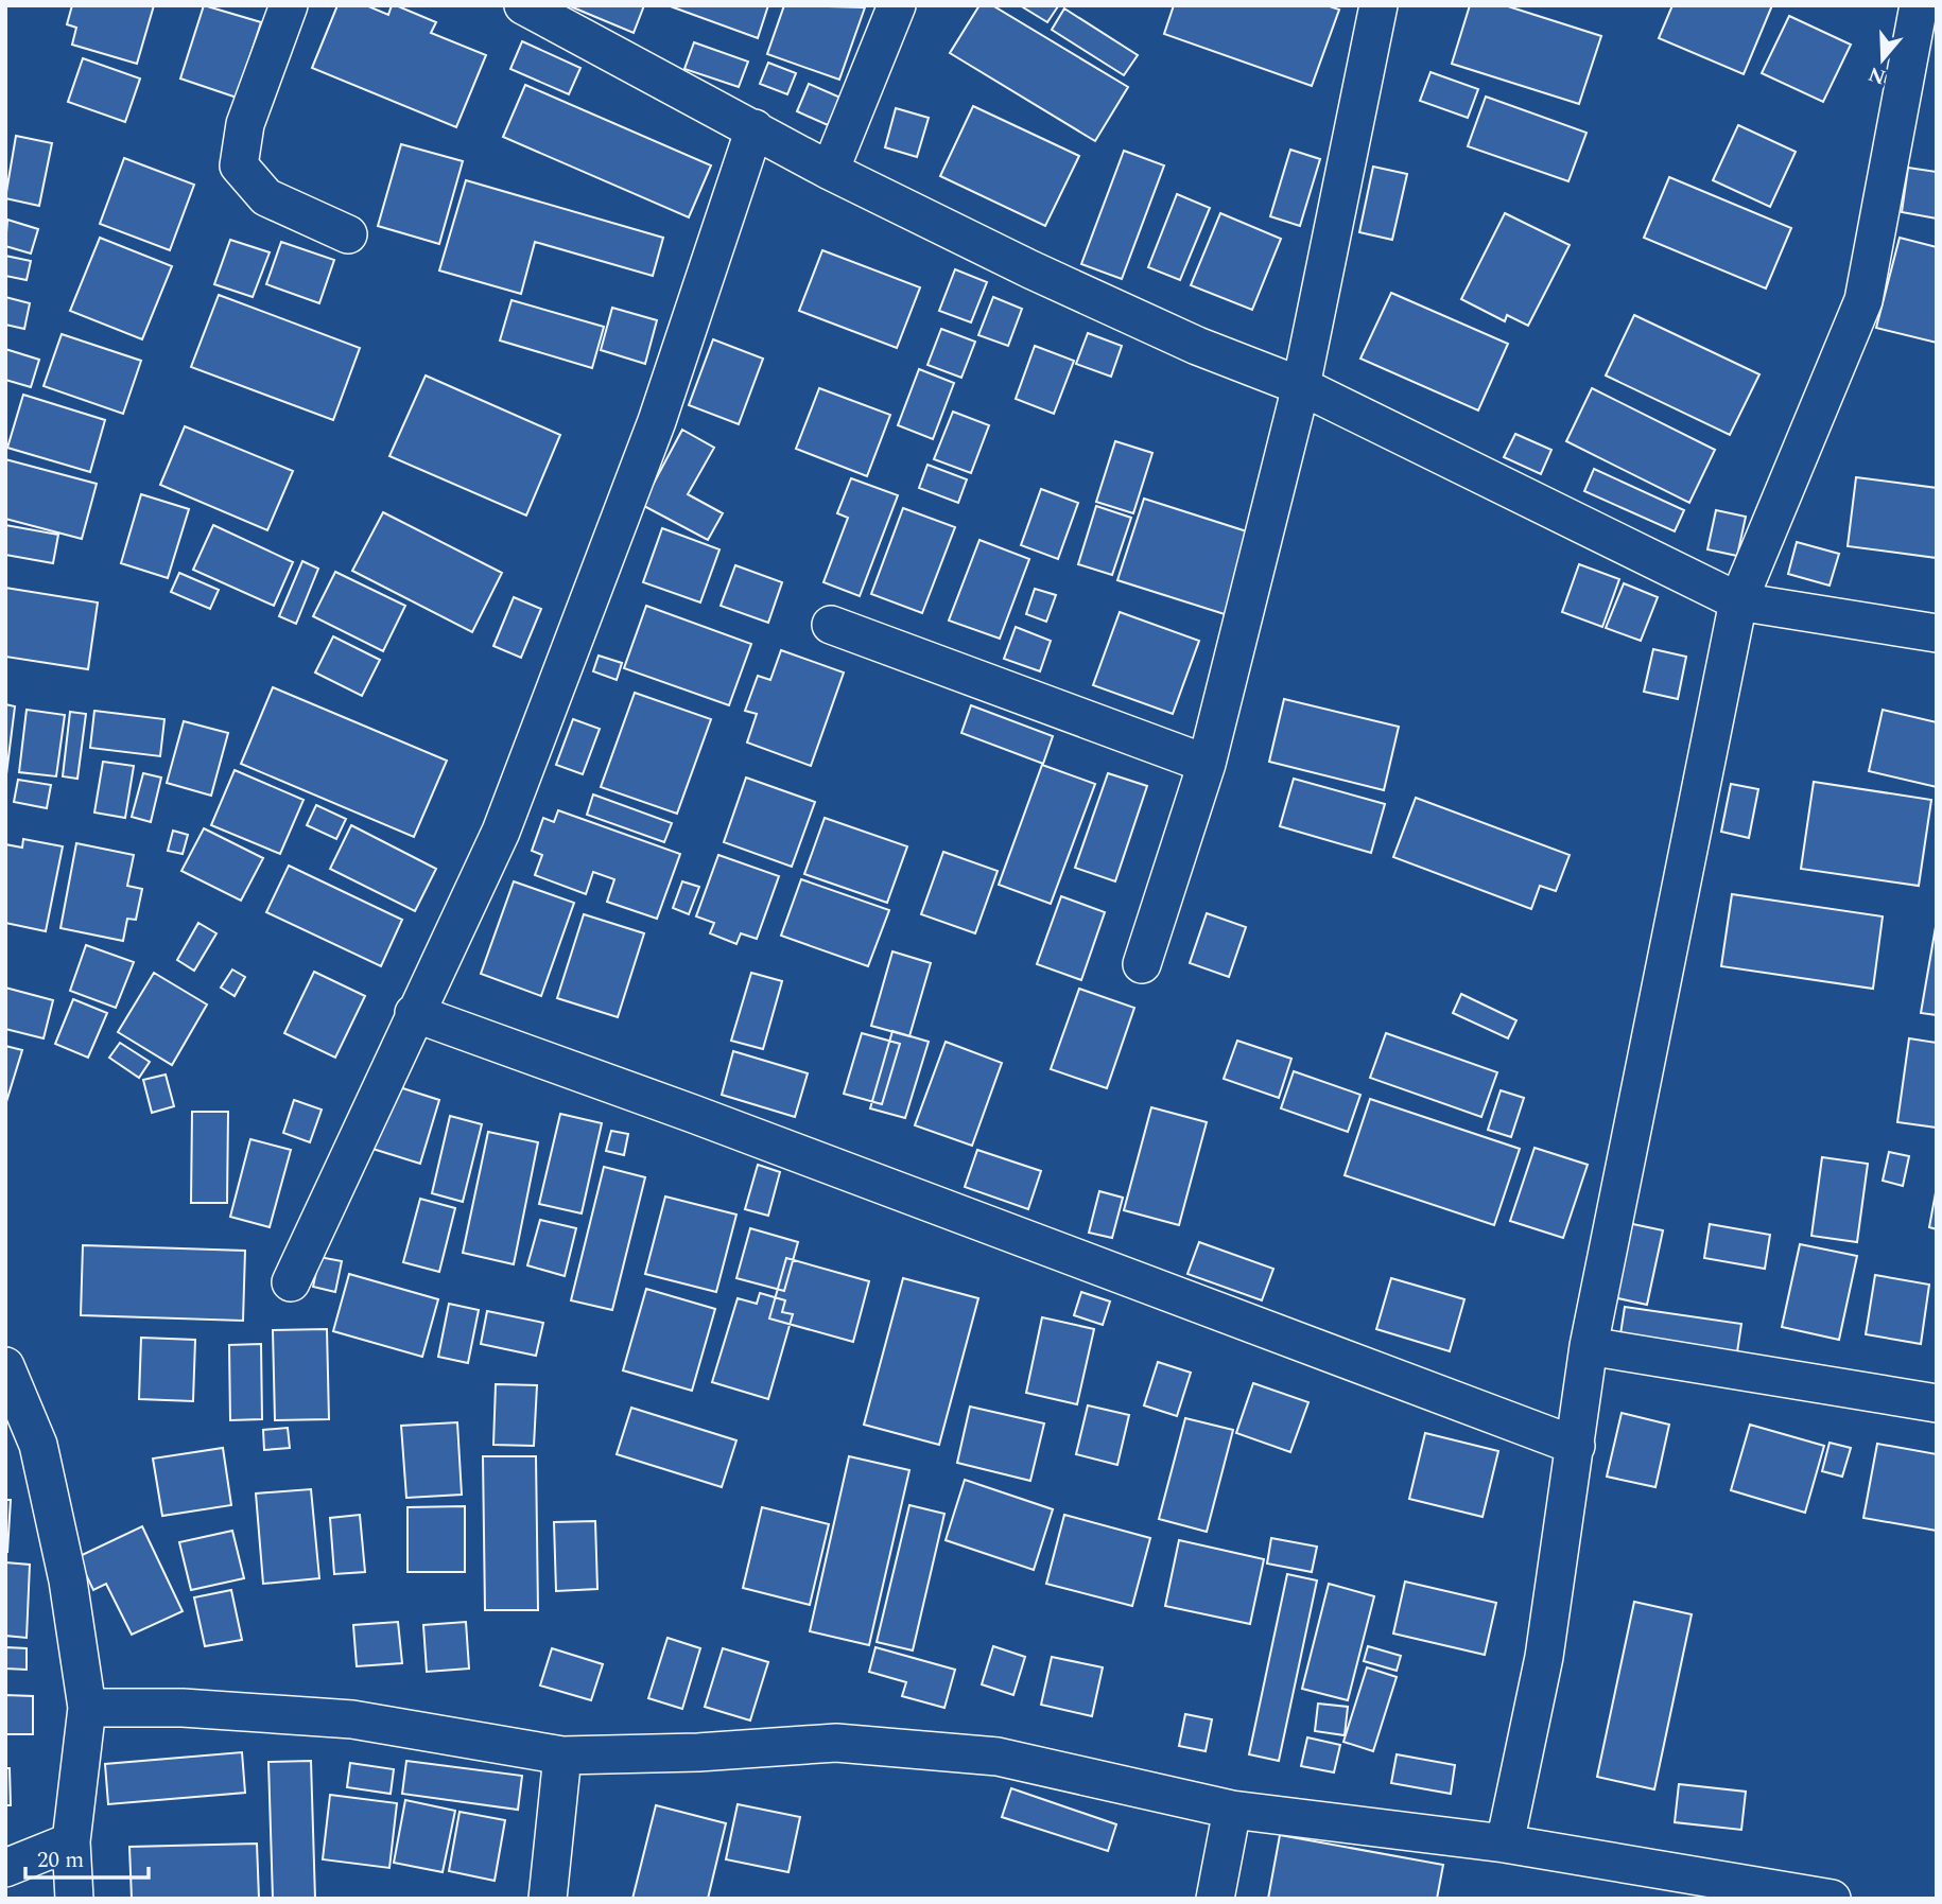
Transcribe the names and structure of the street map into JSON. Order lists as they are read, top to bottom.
{
  "scale_bar": "20 m",
  "north": "bottom"
}
